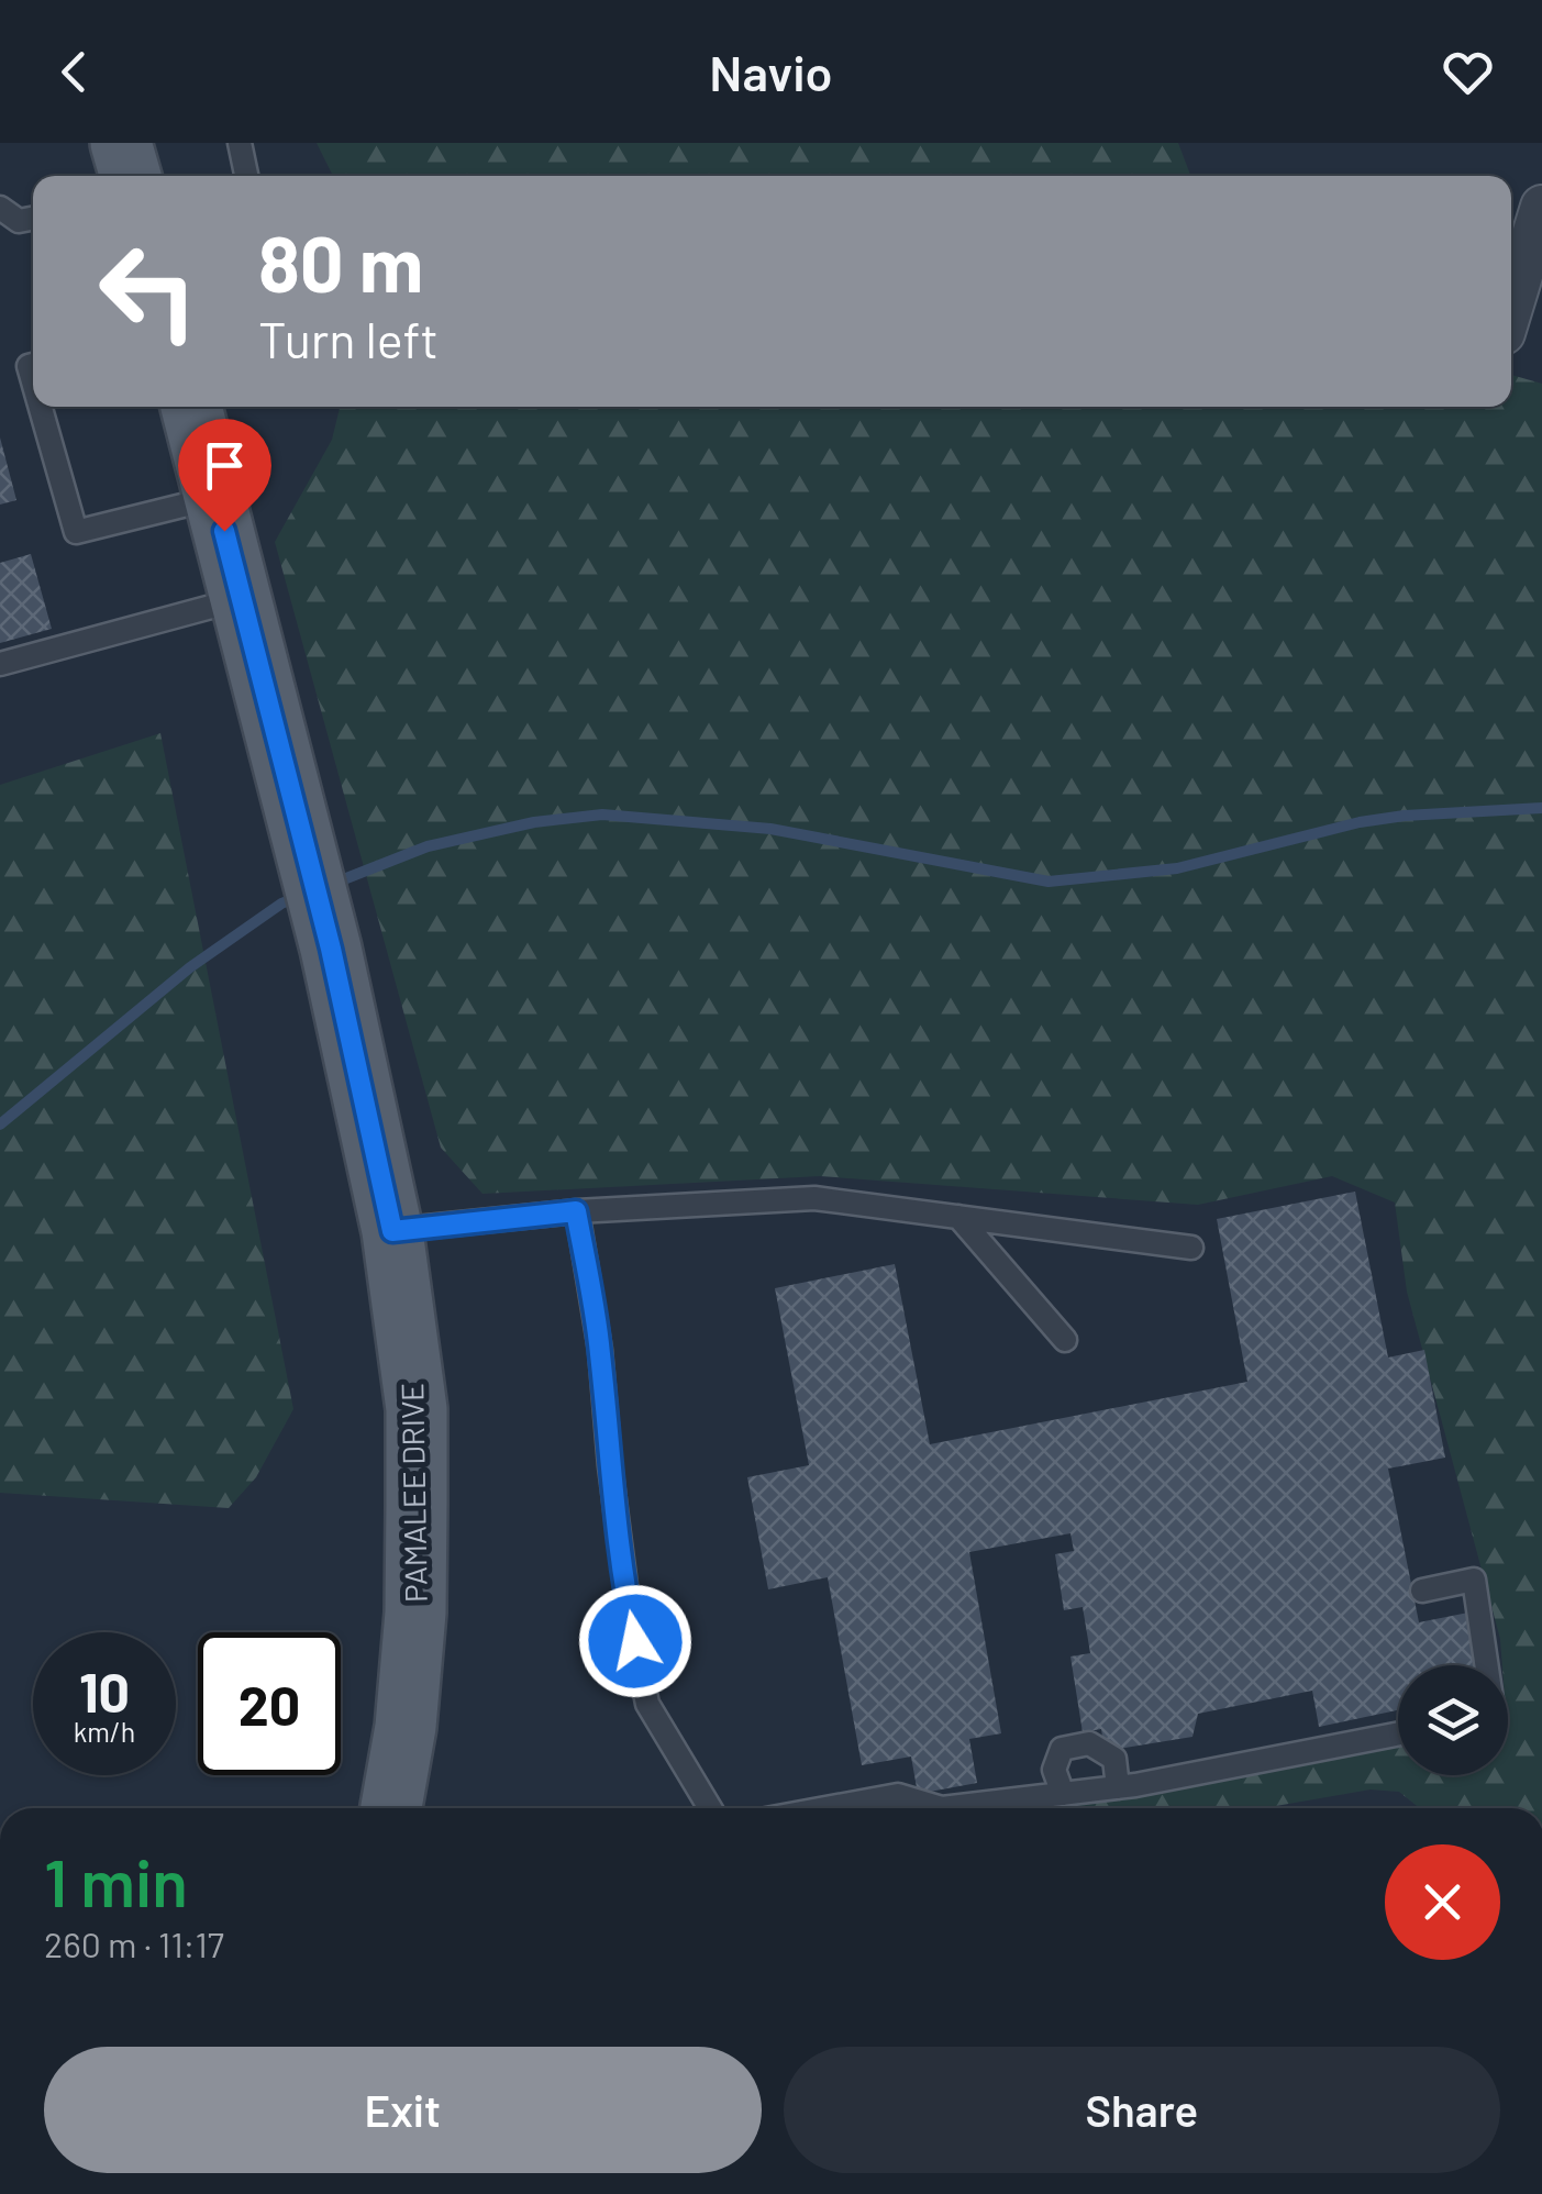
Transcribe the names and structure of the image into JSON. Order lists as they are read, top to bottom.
{
  "streets": {
    "main road": ["PAMALEE DRIVE"]
  },
  "page": {
    "header": "Navio",
    "turn": ["80 m", "Turn left"],
    "speed": "10 km/h",
    "limit": "20",
    "heading": ["1 min", "260 m · 11:17"],
    "buttons": ["Exit", "Share"]
  }
}
